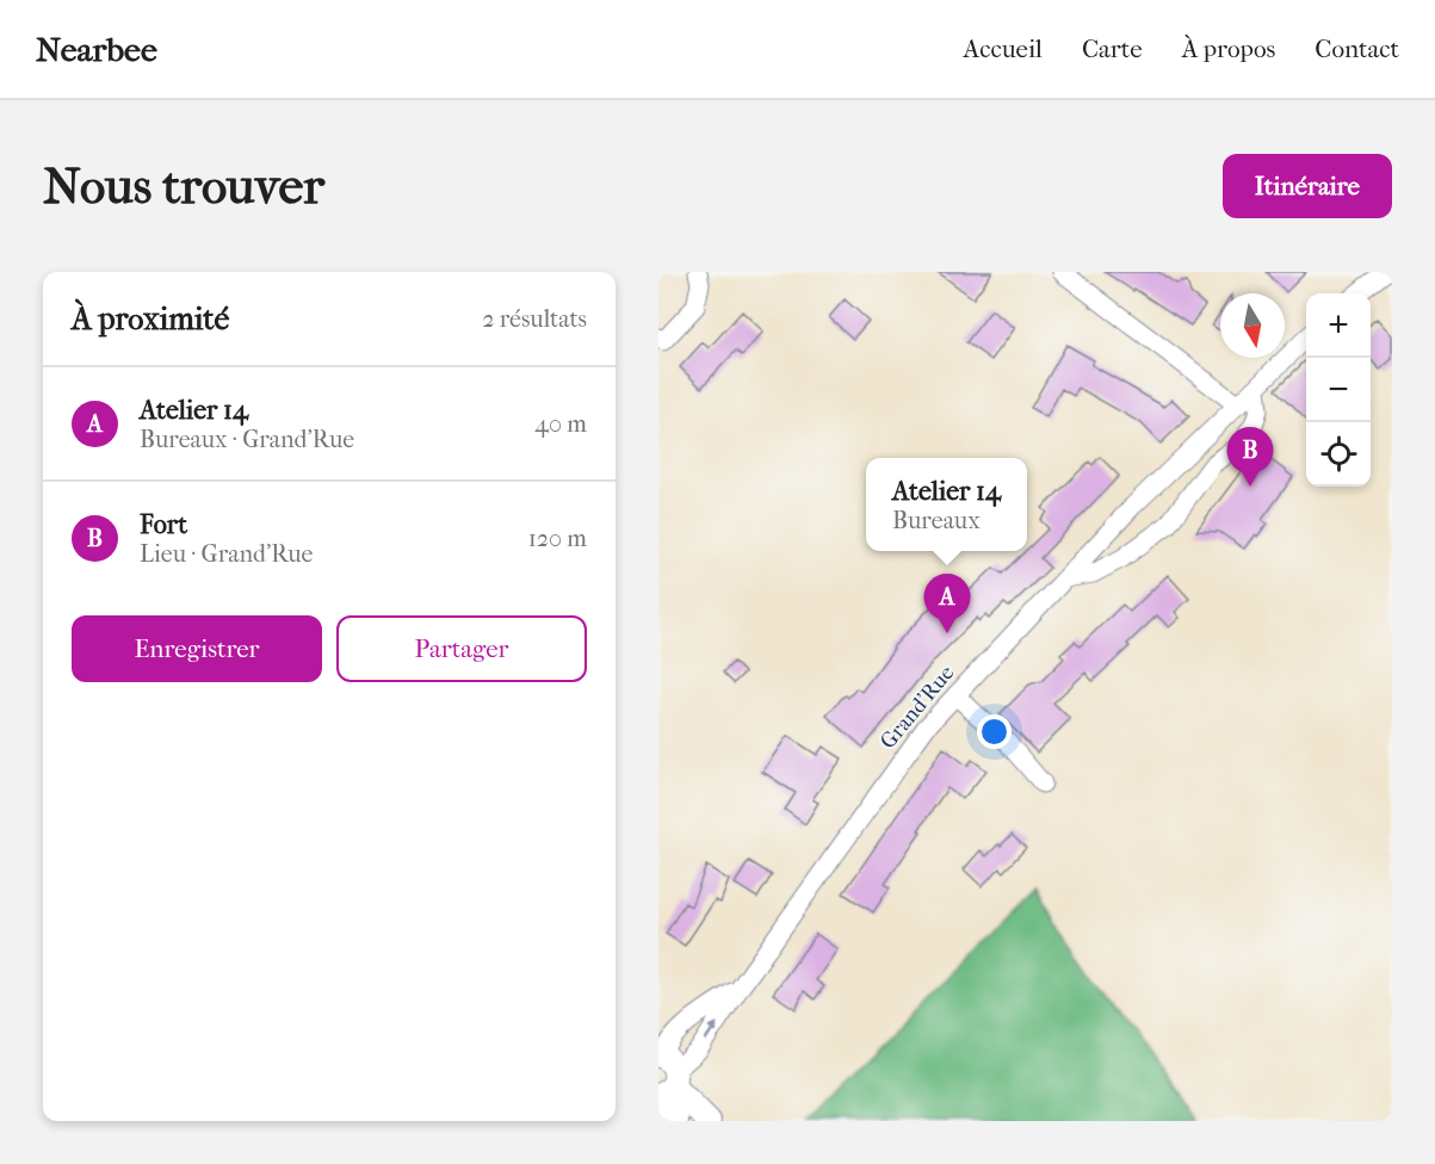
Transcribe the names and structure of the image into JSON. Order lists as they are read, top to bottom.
{
  "streets": {
    "street": ["Grand'Rue"]
  },
  "north": "bottom",
  "page": {
    "header": "Nearbee",
    "nav": [
      "Accueil",
      "Carte",
      "À propos",
      "Contact"
    ],
    "buttons": [
      "Itinéraire",
      ["Enregistrer", "Partager"]
    ],
    "title": "Nous trouver",
    "heading": ["À proximité", "2 résultats"],
    "map_buttons": ["+", "−"],
    "list": [
      {
        "mark": "A",
        "name": "Atelier 14",
        "note": "Bureaux · Grand'Rue",
        "value": "40 m"
      },
      {
        "mark": "B",
        "name": "Fort",
        "note": "Lieu · Grand'Rue",
        "value": "120 m"
      }
    ],
    "pins": ["B", "A"],
    "popup": ["Atelier 14", "Bureaux"]
  }
}
